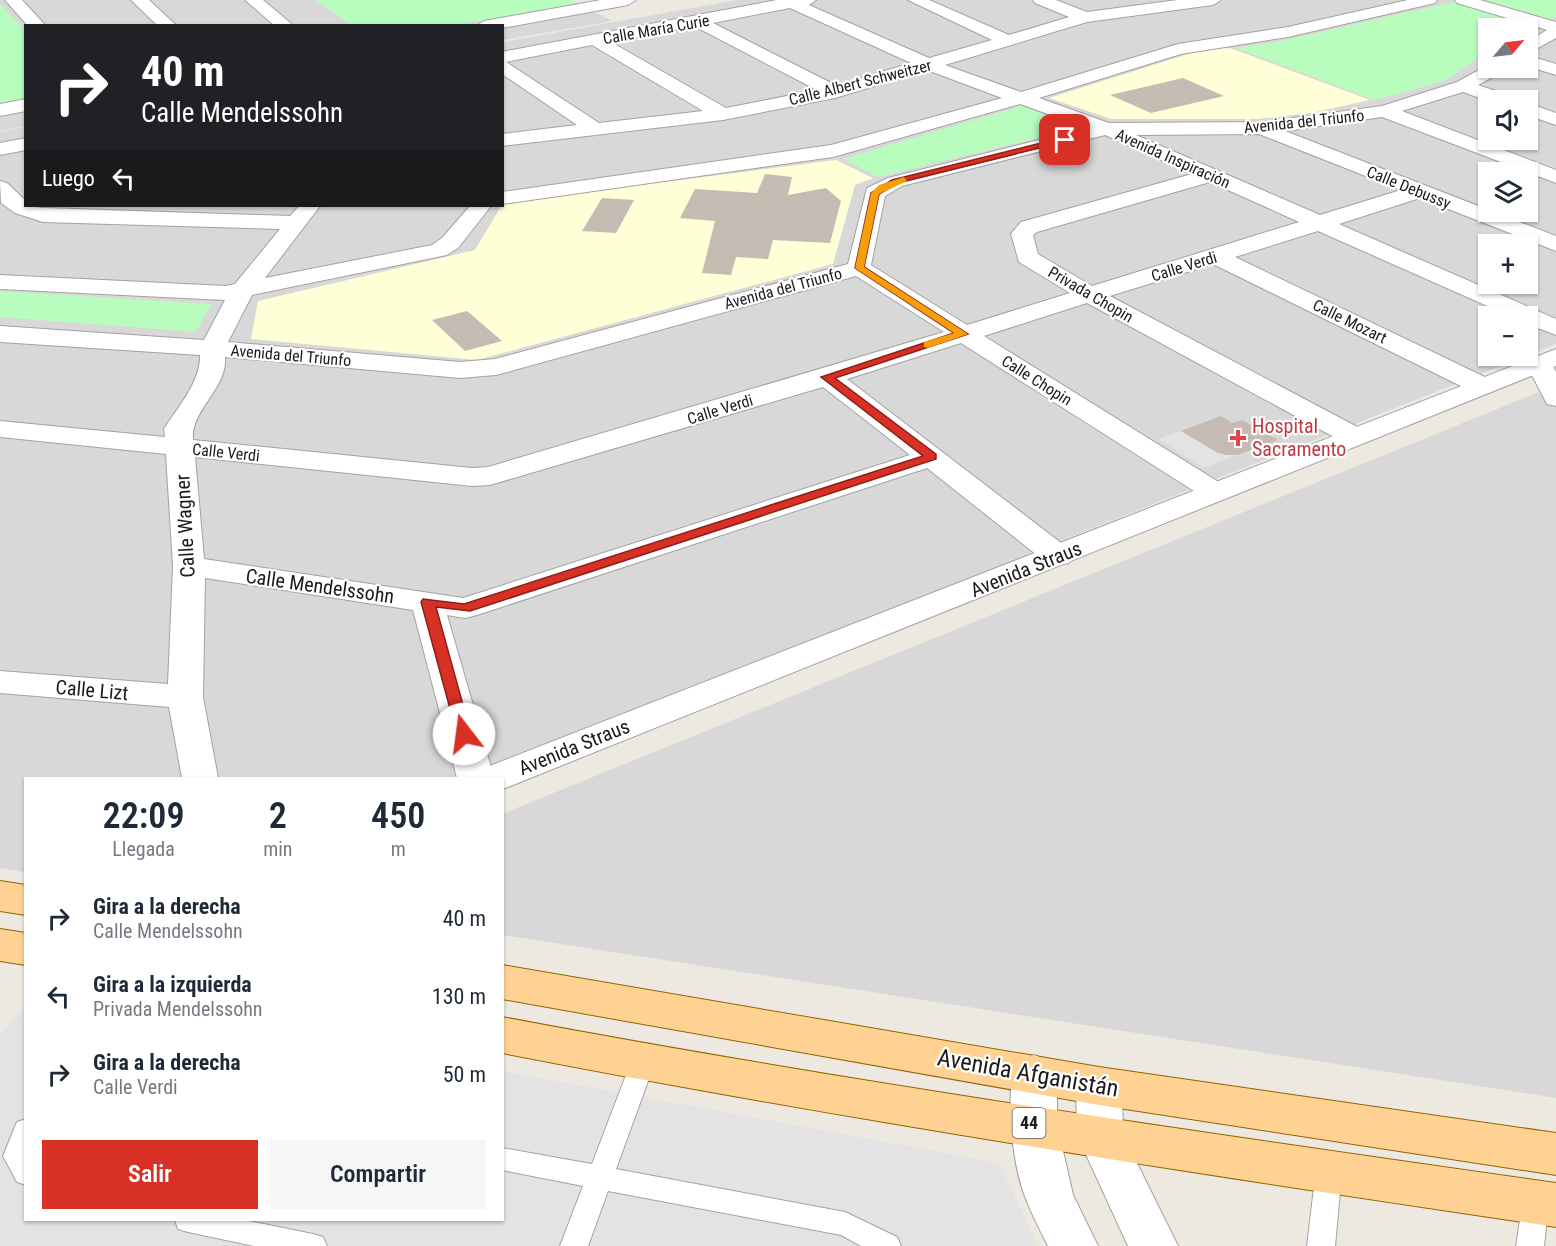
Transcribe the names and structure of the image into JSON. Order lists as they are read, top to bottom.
{
  "streets": {
    "main road": ["Avenida Afganistán", "44"],
    "street": [
      "Calle María Curie",
      "Calle Albert Schweitzer",
      "Avenida del Triunfo",
      "Avenida Inspiración",
      "Calle Debussy",
      "Calle Verdi",
      "Privada Chopin",
      "Calle Mozart",
      "Calle Chopin",
      "Calle Wagner",
      "Avenida Straus",
      "Calle Mendelssohn",
      "Calle Lizt"
    ]
  },
  "crossings": [
    ["Calle María Curie", "Avenida Inspiración"],
    ["Calle Albert Schweitzer", "Avenida Inspiración"],
    ["Avenida del Triunfo", "Avenida Inspiración"],
    ["Avenida del Triunfo", "Calle Debussy"],
    ["Avenida del Triunfo", "Calle Chopin"],
    ["Avenida del Triunfo", "Calle Wagner"],
    ["Avenida Inspiración", "Calle Verdi"],
    ["Avenida Inspiración", "Privada Chopin"],
    ["Calle Debussy", "Calle Verdi"],
    ["Calle Verdi", "Privada Chopin"],
    ["Calle Verdi", "Calle Mozart"],
    ["Calle Verdi", "Calle Chopin"],
    ["Calle Verdi", "Calle Wagner"],
    ["Privada Chopin", "Avenida Straus"],
    ["Calle Mozart", "Avenida Straus"],
    ["Calle Chopin", "Avenida Straus"],
    ["Calle Wagner", "Calle Mendelssohn"],
    ["Calle Wagner", "Calle Lizt"]
  ],
  "places": {
    "health": ["Hospital Sacramento"]
  },
  "north": "top right",
  "page": {
    "map_buttons": ["+", "−"],
    "turn": ["40 m", "Calle Mendelssohn"],
    "then": "Luego",
    "eta": [
      "22:09",
      "Llegada",
      "2",
      "min",
      "450",
      "m"
    ],
    "list": [
      {
        "name": "Gira a la derecha",
        "note": "Calle Mendelssohn",
        "value": "40 m"
      },
      {
        "name": "Gira a la izquierda",
        "note": "Privada Mendelssohn",
        "value": "130 m"
      },
      {
        "name": "Gira a la derecha",
        "note": "Calle Verdi",
        "value": "50 m"
      }
    ],
    "buttons": ["Salir", "Compartir"]
  }
}
